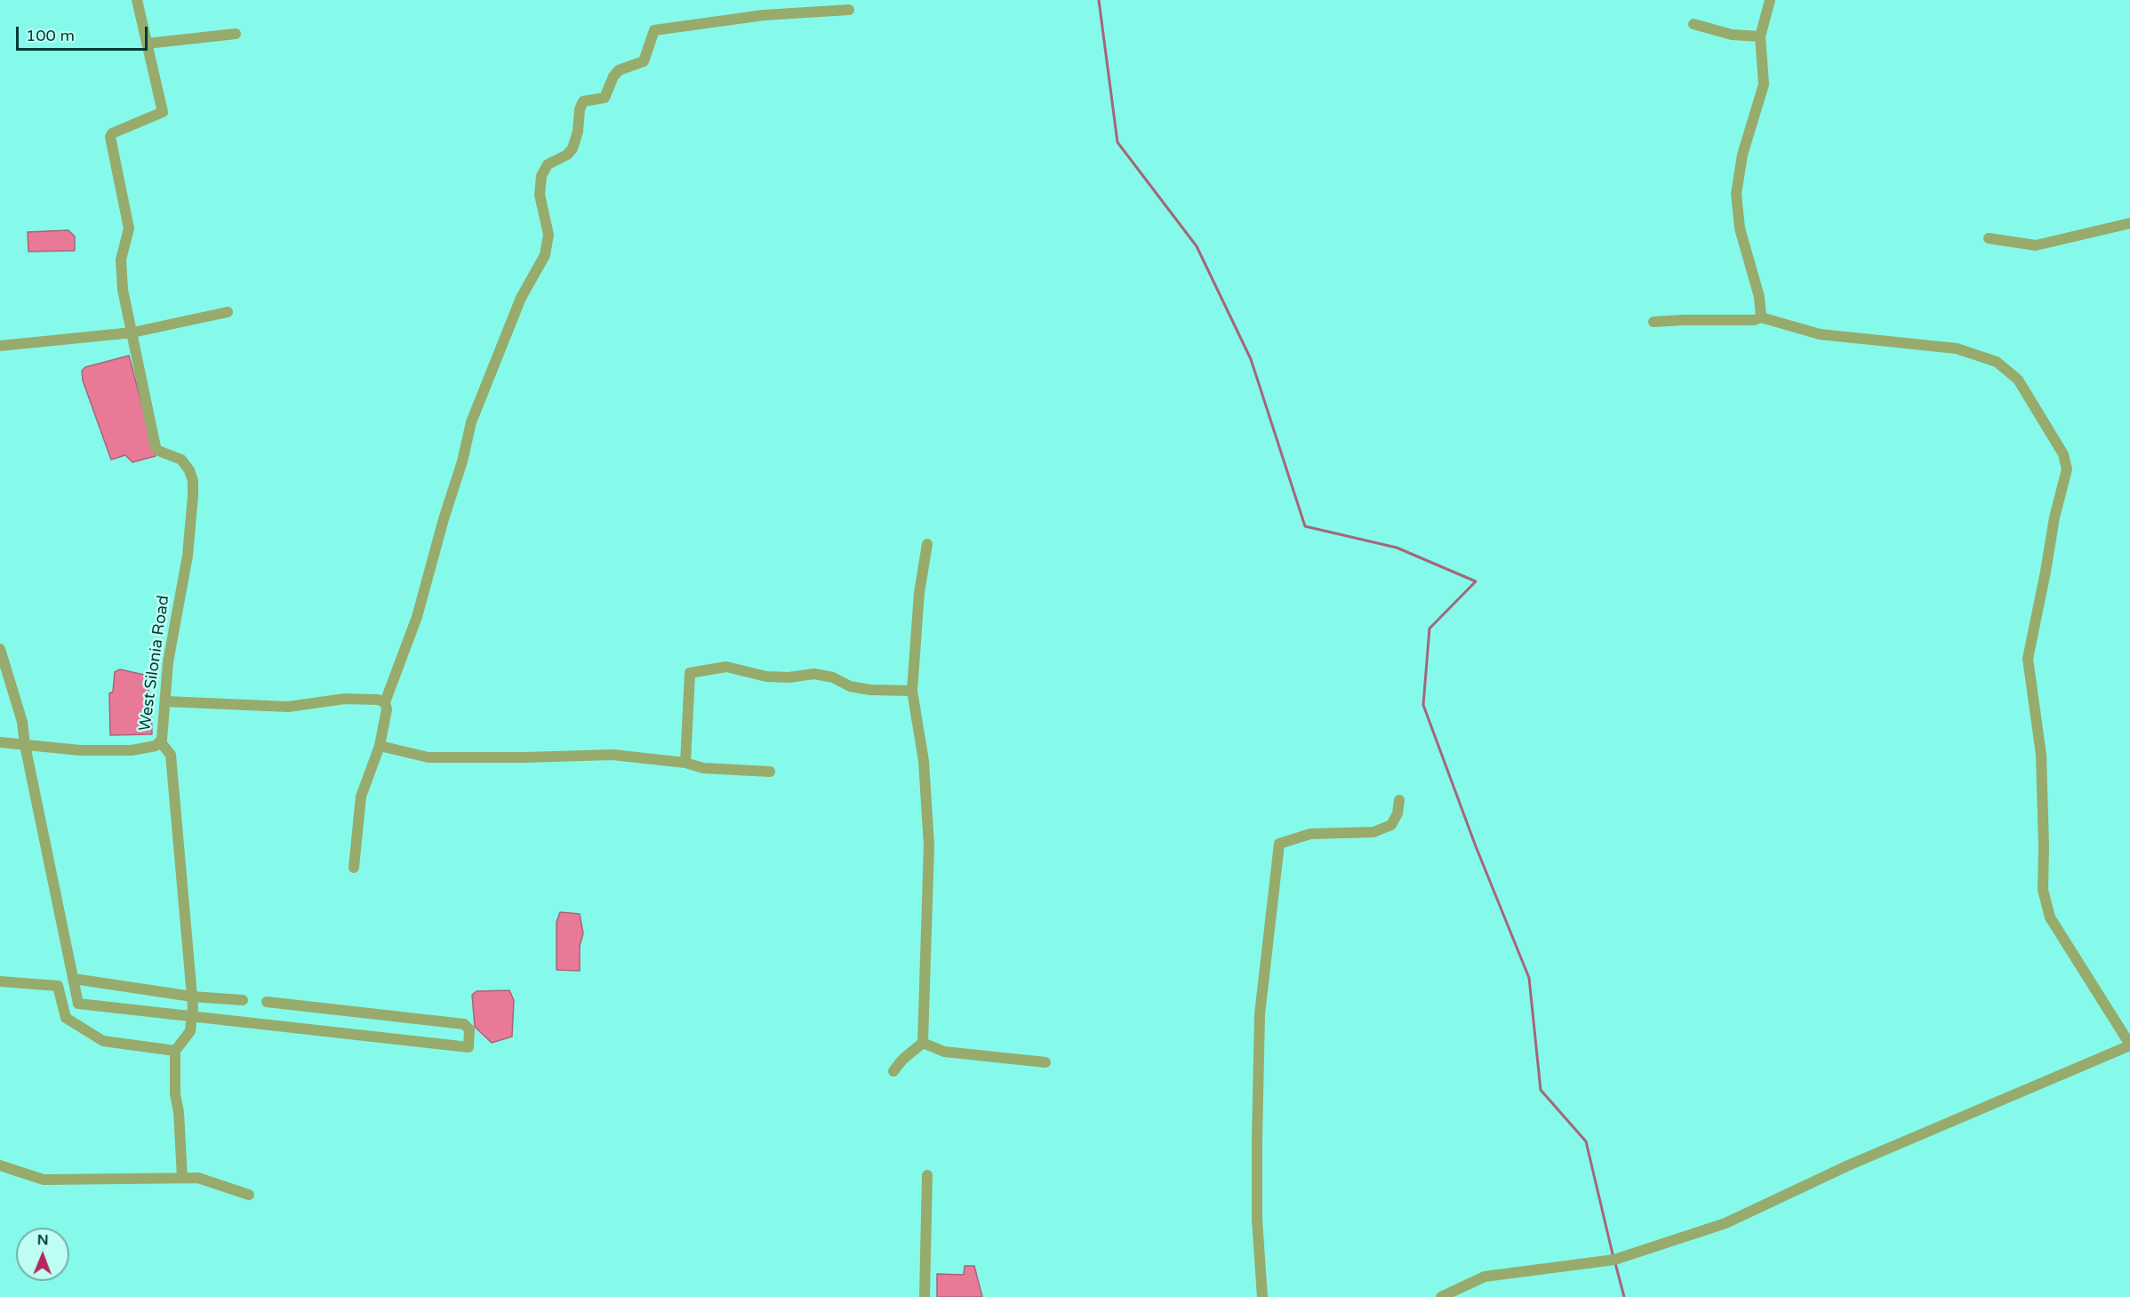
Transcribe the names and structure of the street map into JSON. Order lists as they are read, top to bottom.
{
  "streets": {
    "street": ["West Silonia Road"]
  },
  "scale_bar": "100 m",
  "north": "top"
}
